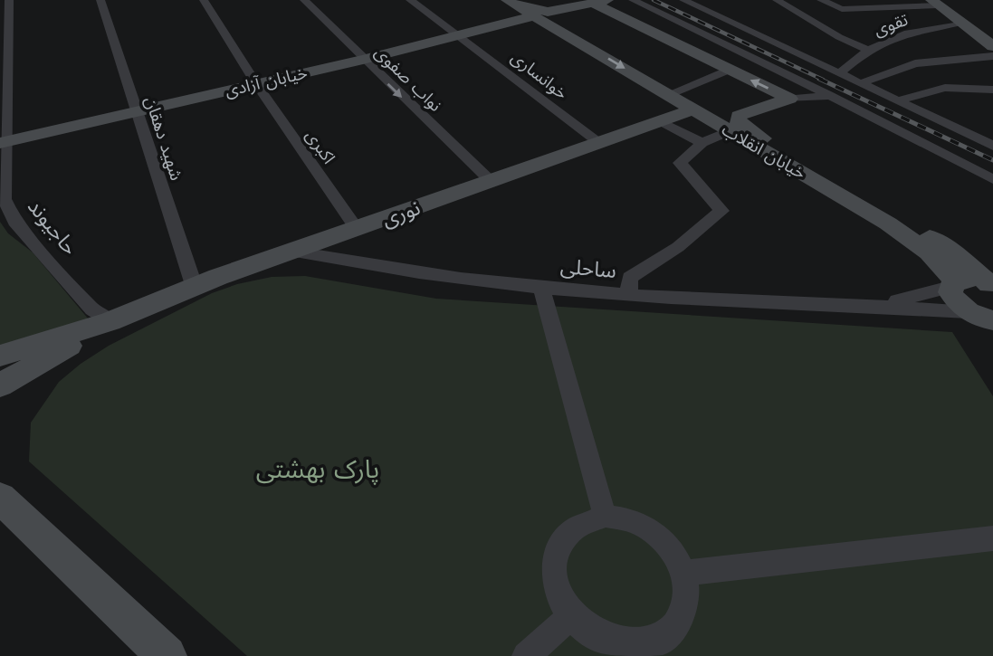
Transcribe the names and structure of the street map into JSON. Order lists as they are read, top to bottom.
{
  "streets": {
    "main road": ["خیابان آزادی", "خیابان انقلاب", "نوری"],
    "street": [
      "تقوی",
      "خوانساری",
      "نواب صفوی",
      "شهید دهقان",
      "اکبری",
      "حاجیوند",
      "ساحلی"
    ]
  },
  "crossings": [
    ["خوانساری", "خیابان آزادی"],
    ["خوانساری", "نوری"],
    ["نواب صفوی", "خیابان آزادی"],
    ["نواب صفوی", "نوری"],
    ["خیابان آزادی", "شهید دهقان"],
    ["خیابان آزادی", "اکبری"],
    ["خیابان آزادی", "خیابان انقلاب"],
    ["خیابان آزادی", "حاجیوند"],
    ["شهید دهقان", "نوری"],
    ["اکبری", "نوری"],
    ["خیابان انقلاب", "نوری"],
    ["نوری", "حاجیوند"],
    ["نوری", "ساحلی"]
  ],
  "one_way": ["نواب صفوی"],
  "parks": ["پارک بهشتی"]
}
